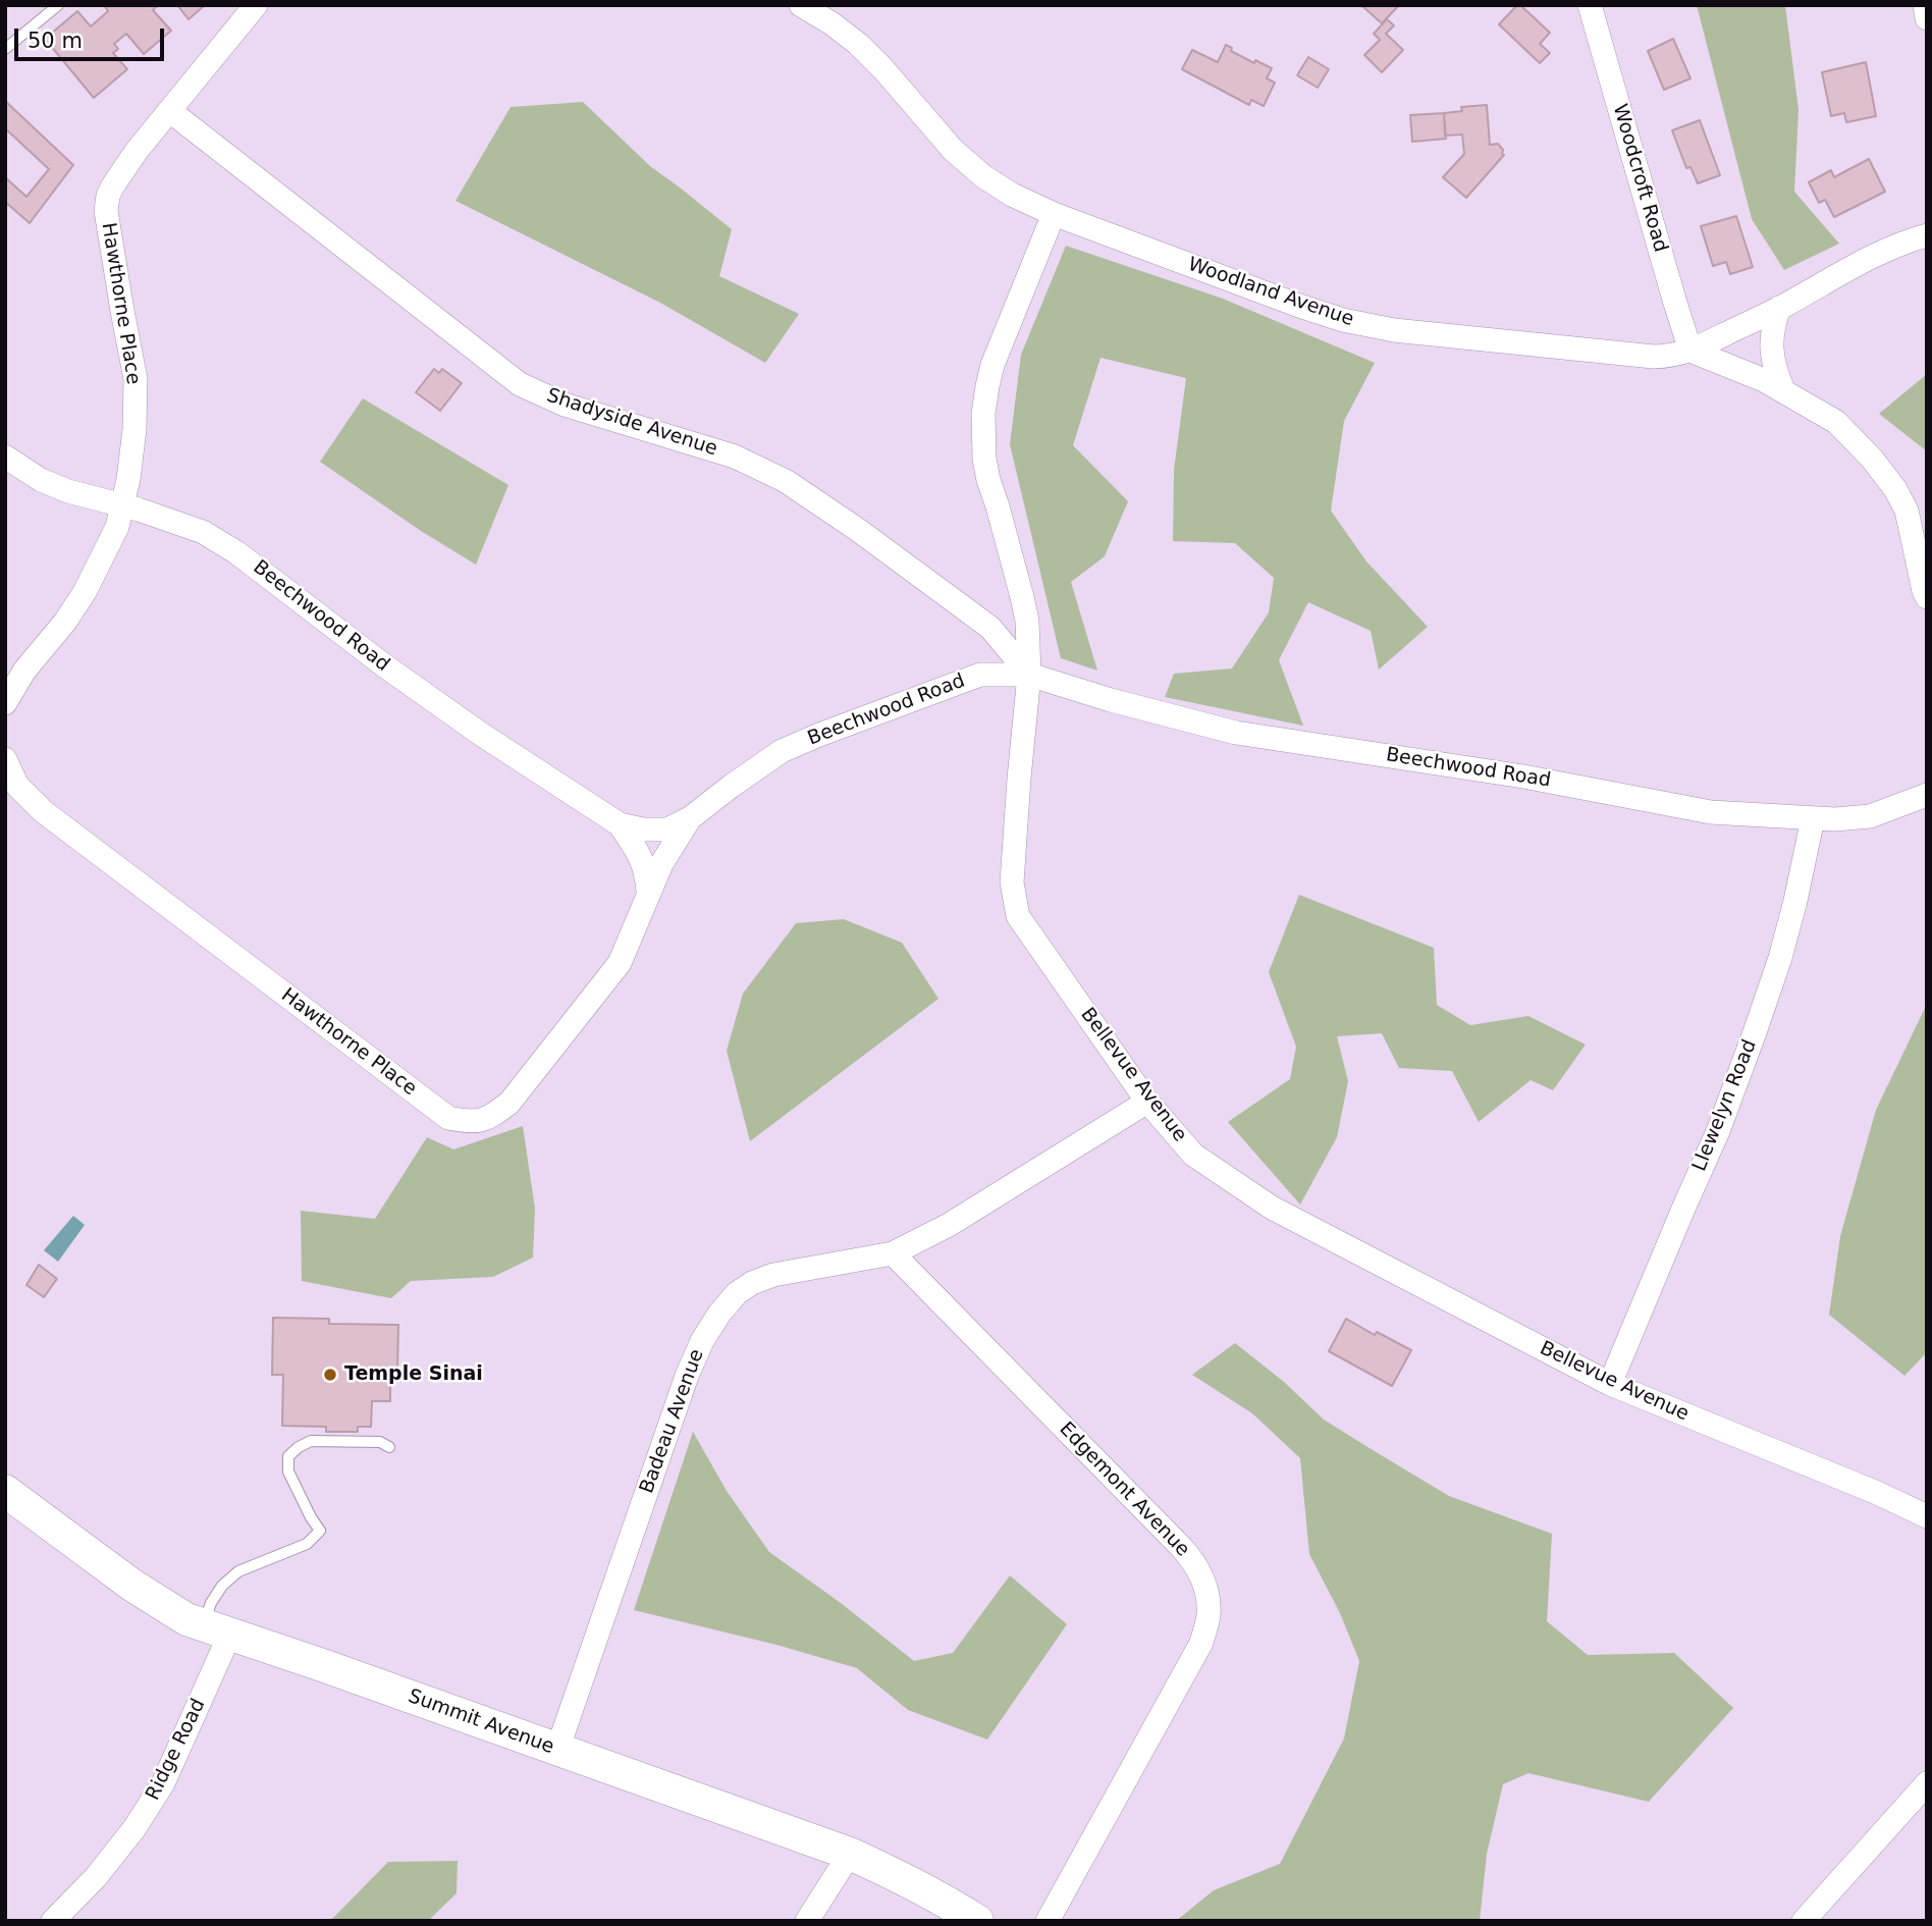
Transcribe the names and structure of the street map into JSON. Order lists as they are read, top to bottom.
{
  "streets": {
    "street": [
      "Woodcroft Road",
      "Woodland Avenue",
      "Hawthorne Place",
      "Shadyside Avenue",
      "Beechwood Road",
      "Bellevue Avenue",
      "Llewelyn Road",
      "Badeau Avenue",
      "Edgemont Avenue",
      "Summit Avenue",
      "Ridge Road"
    ]
  },
  "crossings": [
    ["Woodcroft Road", "Woodland Avenue"],
    ["Woodland Avenue", "Bellevue Avenue"],
    ["Hawthorne Place", "Shadyside Avenue"],
    ["Hawthorne Place", "Beechwood Road"],
    ["Shadyside Avenue", "Beechwood Road"],
    ["Shadyside Avenue", "Bellevue Avenue"],
    ["Beechwood Road", "Bellevue Avenue"],
    ["Beechwood Road", "Llewelyn Road"],
    ["Bellevue Avenue", "Llewelyn Road"],
    ["Bellevue Avenue", "Badeau Avenue"],
    ["Badeau Avenue", "Edgemont Avenue"],
    ["Badeau Avenue", "Summit Avenue"],
    ["Summit Avenue", "Ridge Road"]
  ],
  "places": ["Temple Sinai"],
  "scale_bar": "50 m"
}
